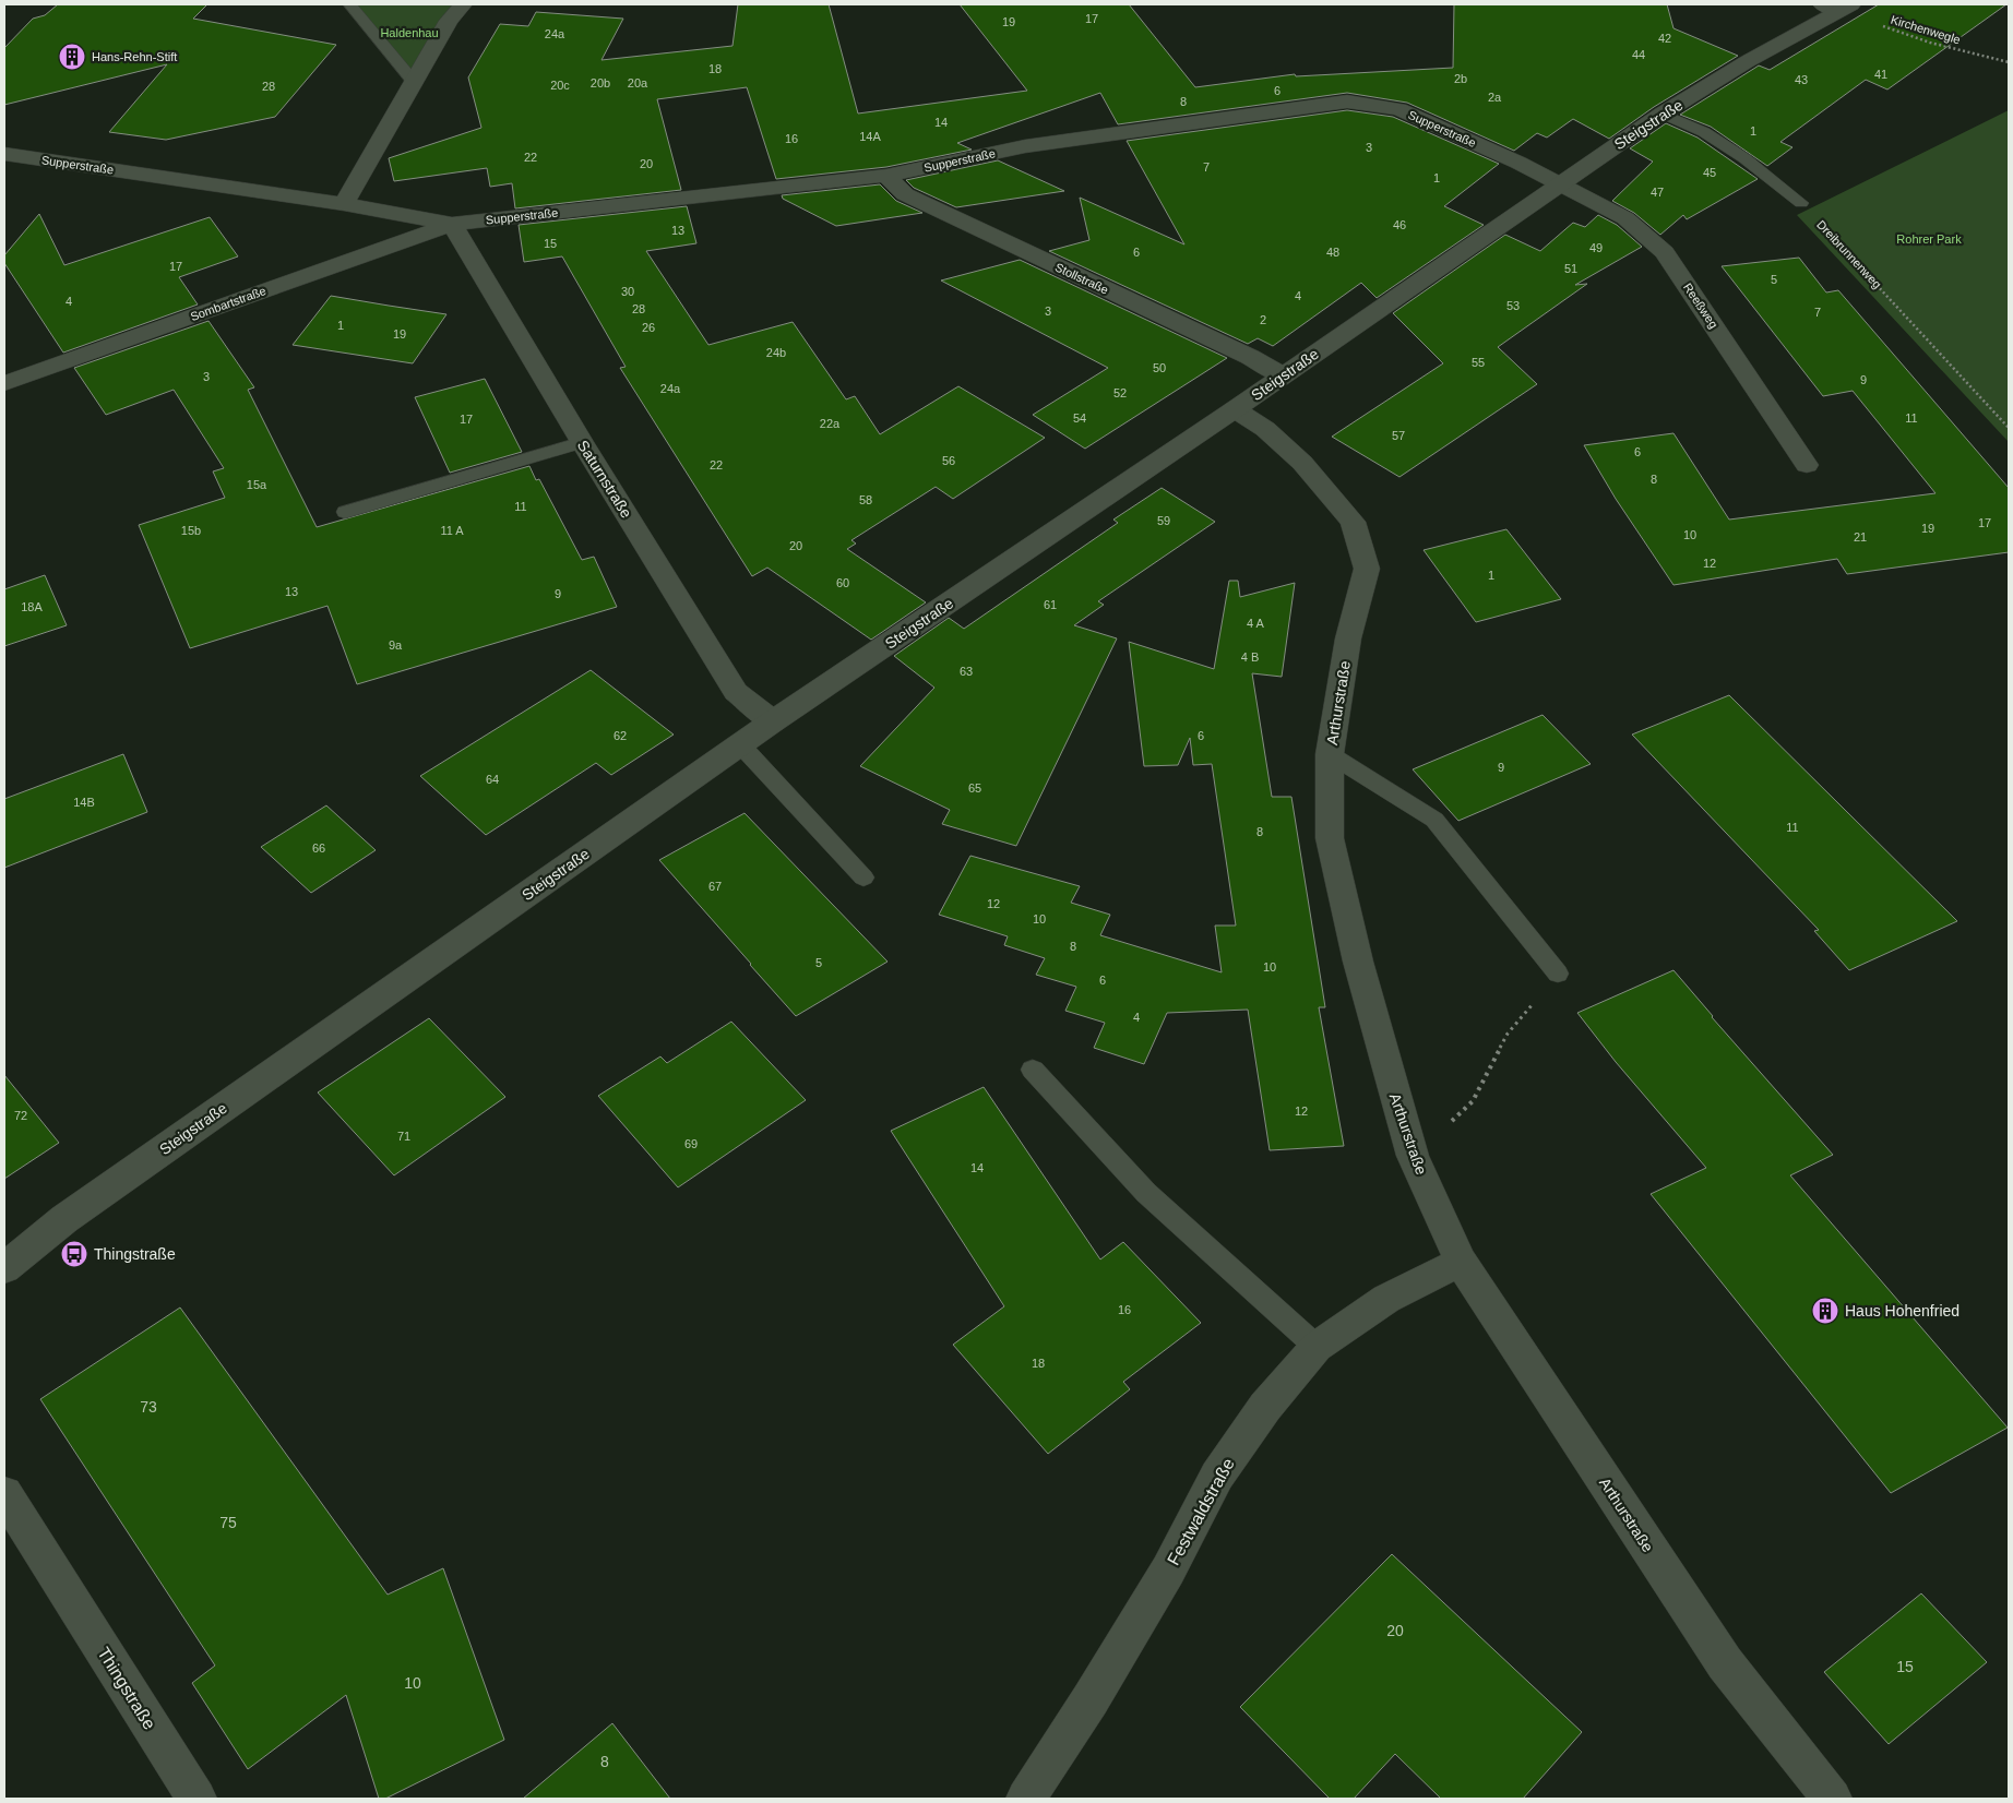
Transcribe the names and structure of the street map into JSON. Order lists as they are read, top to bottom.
{
  "streets": {
    "street": [
      "Steigstraße",
      "Supperstraße",
      "Stollstraße",
      "Sombartstraße",
      "Reeßweg",
      "Saturnstraße",
      "Arthurstraße",
      "Festwaldstraße",
      "Thingstraße"
    ],
    "path": ["Kirchenwegle", "Dreibrunnenweg"]
  },
  "crossings": [
    ["Kirchenwegle", "Steigstraße"],
    ["Steigstraße", "Supperstraße"],
    ["Steigstraße", "Stollstraße"],
    ["Steigstraße", "Reeßweg"],
    ["Steigstraße", "Saturnstraße"],
    ["Steigstraße", "Arthurstraße"],
    ["Supperstraße", "Stollstraße"],
    ["Supperstraße", "Sombartstraße"],
    ["Supperstraße", "Reeßweg"],
    ["Supperstraße", "Saturnstraße"],
    ["Sombartstraße", "Saturnstraße"],
    ["Arthurstraße", "Festwaldstraße"]
  ],
  "parks": ["Haldenhau", "Rohrer Park"],
  "places": {
    "building": ["Hans-Rehn-Stift", "Haus Hohenfried"],
    "bus stop": ["Thingstraße"]
  },
  "house_numbers": [
    "17",
    "19",
    "24a",
    "42",
    "44",
    "18",
    "41",
    "2b",
    "43",
    "20b",
    "20a",
    "20c",
    "28",
    "6",
    "2a",
    "8",
    "14",
    "1",
    "14A",
    "16",
    "3",
    "22",
    "20",
    "7",
    "45",
    "1",
    "47",
    "46",
    "13",
    "15",
    "49",
    "6",
    "48",
    "17",
    "51",
    "5",
    "30",
    "4",
    "4",
    "53",
    "28",
    "3",
    "7",
    "2",
    "1",
    "26",
    "19",
    "24b",
    "55",
    "50",
    "3",
    "9",
    "24a",
    "52",
    "54",
    "11",
    "17",
    "22a",
    "57",
    "6",
    "56",
    "22",
    "8",
    "15a",
    "58",
    "11",
    "59",
    "17",
    "19",
    "15b",
    "11 A",
    "10",
    "21",
    "20",
    "12",
    "1",
    "60",
    "13",
    "9",
    "61",
    "18A",
    "4 A",
    "9a",
    "4 B",
    "63",
    "62",
    "6",
    "9",
    "64",
    "65",
    "14B",
    "11",
    "8",
    "66",
    "67",
    "12",
    "10",
    "8",
    "5",
    "10",
    "6",
    "4",
    "12",
    "72",
    "71",
    "69",
    "14",
    "16",
    "18",
    "73",
    "75",
    "20",
    "15",
    "10",
    "8"
  ]
}
